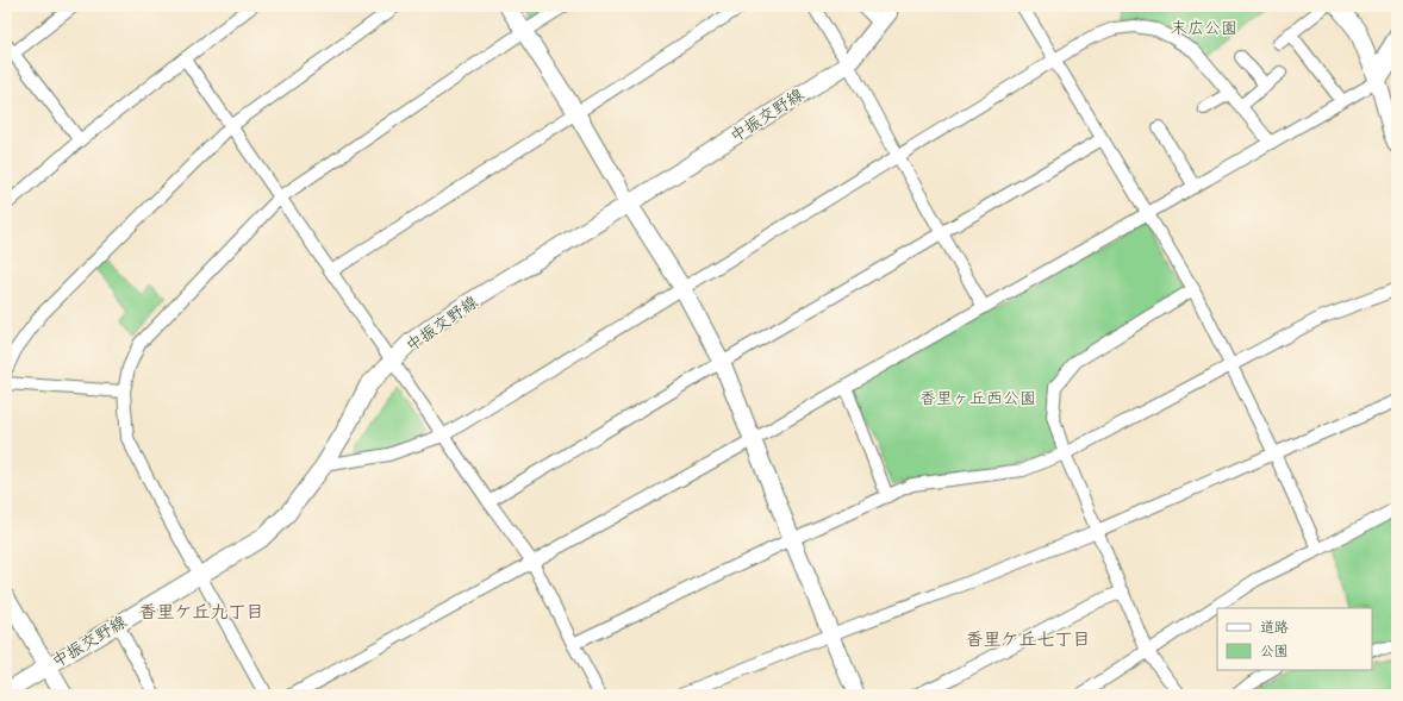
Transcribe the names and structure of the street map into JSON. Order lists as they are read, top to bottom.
{
  "streets": {
    "street": ["中振交野線"]
  },
  "districts": ["香里ケ丘九丁目", "香里ケ丘七丁目"],
  "parks": ["末広公園", "香里ヶ丘西公園"],
  "legend": ["道路", "公園"]
}
